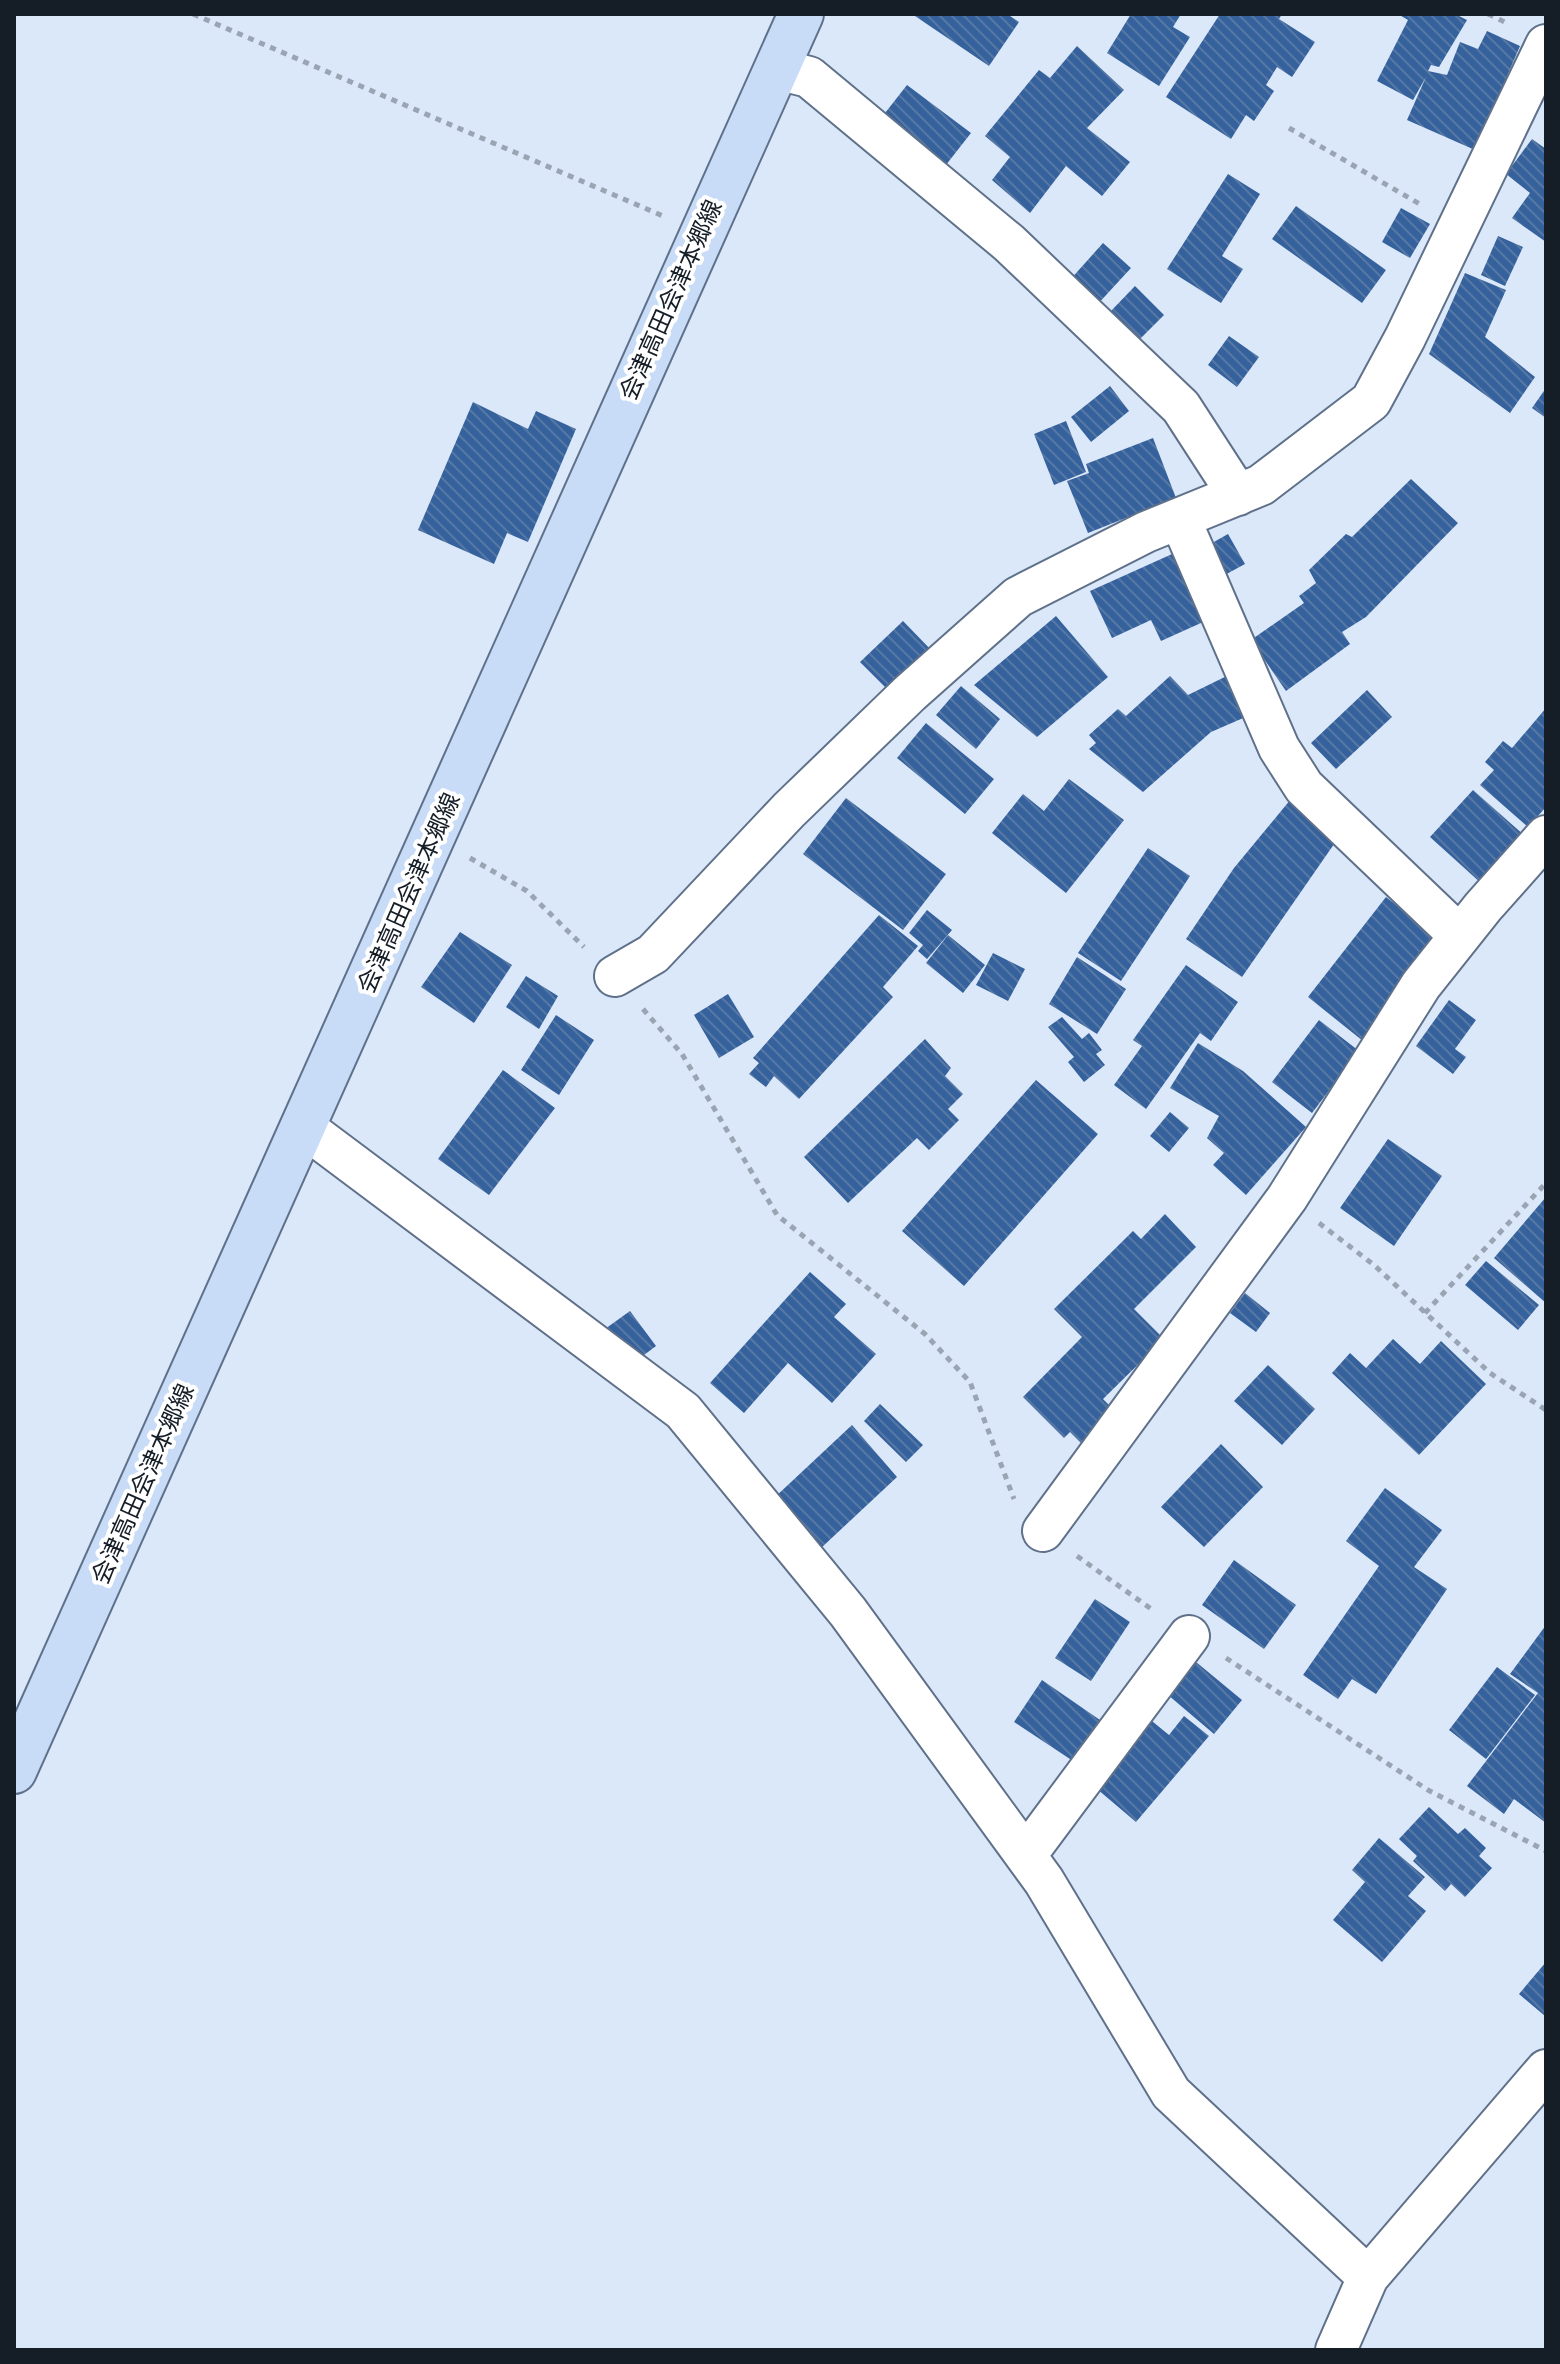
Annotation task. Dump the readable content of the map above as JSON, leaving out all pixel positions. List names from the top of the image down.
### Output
{
  "streets": {
    "main road": ["会津高田会津本郷線"]
  }
}
